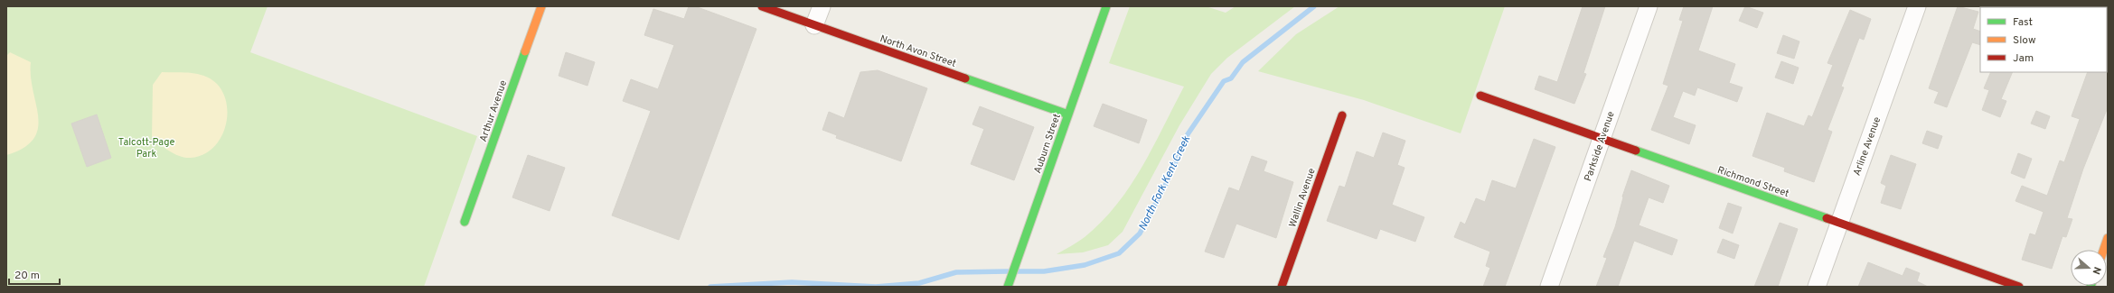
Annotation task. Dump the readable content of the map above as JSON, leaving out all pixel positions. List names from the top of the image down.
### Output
{
  "streets": {
    "street": [
      "North Avon Street",
      "Arthur Avenue",
      "Auburn Street",
      "Parkside Avenue",
      "Arline Avenue",
      "Richmond Street",
      "Wallin Avenue"
    ]
  },
  "crossings": [
    ["North Avon Street", "Auburn Street"],
    ["Parkside Avenue", "Richmond Street"],
    ["Arline Avenue", "Richmond Street"]
  ],
  "water": ["North Fork Kent Creek"],
  "parks": ["Talcott-Page Park"],
  "legend": ["Fast", "Slow", "Jam"],
  "scale_bar": "20 m",
  "north": "right"
}
